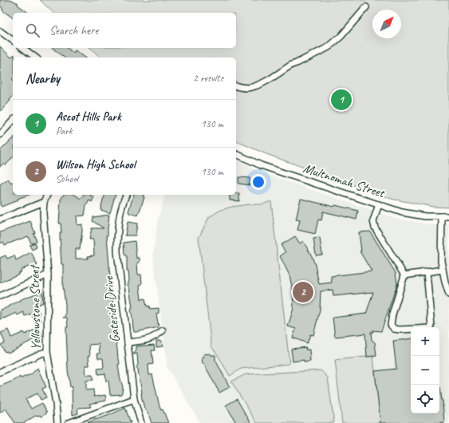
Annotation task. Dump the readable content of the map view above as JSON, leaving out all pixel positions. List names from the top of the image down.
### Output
{
  "streets": {
    "street": ["Multnomah Street", "Yellowstone Street", "Gateside Drive"]
  },
  "north": "top right",
  "page": {
    "search": "Search here",
    "heading": ["Nearby", "2 results"],
    "pins": ["1", "2"],
    "list": [
      {
        "mark": "1",
        "name": "Ascot Hills Park",
        "note": "Park",
        "value": "130 m"
      },
      {
        "mark": "2",
        "name": "Wilson High School",
        "note": "School",
        "value": "130 m"
      }
    ],
    "map_buttons": ["+", "−"]
  }
}
